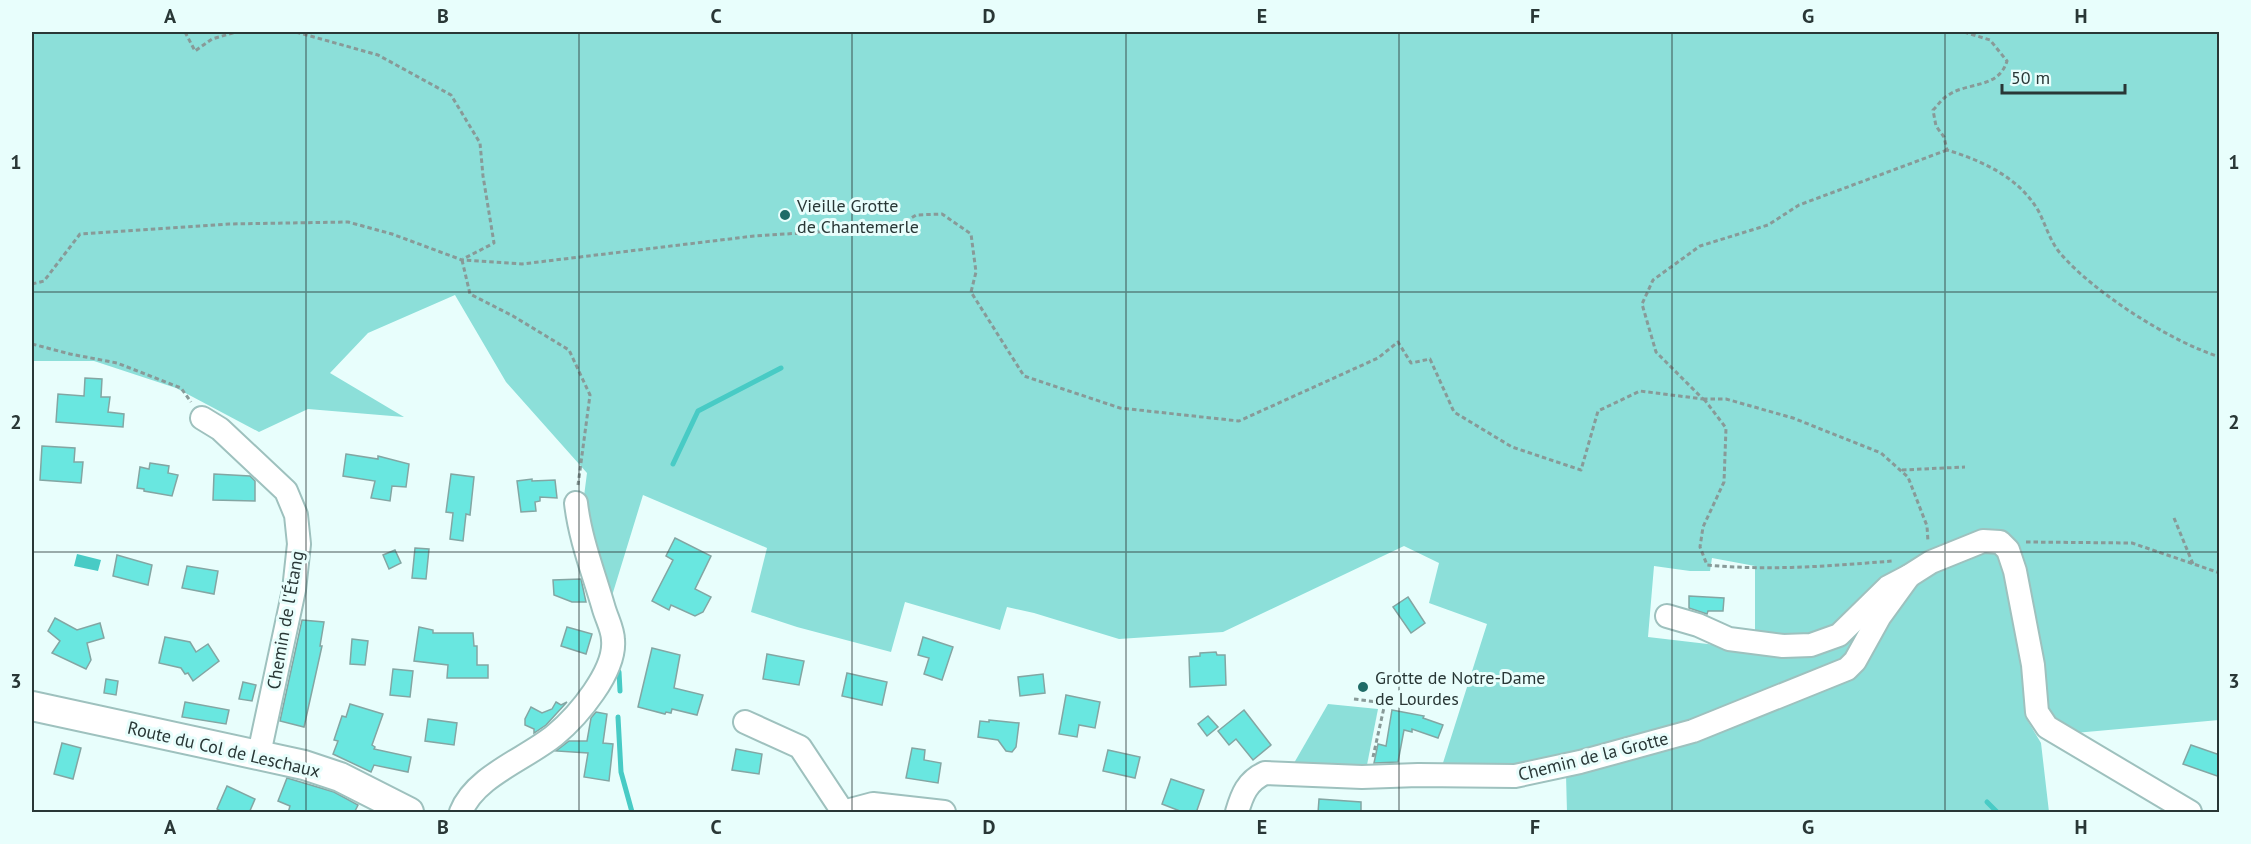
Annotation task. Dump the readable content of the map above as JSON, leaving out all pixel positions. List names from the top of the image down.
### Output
{
  "streets": {
    "main road": ["Route du Col de Leschaux"],
    "street": ["Chemin de l'Étang", "Chemin de la Grotte"]
  },
  "crossings": [
    ["Chemin de l'Étang", "Route du Col de Leschaux"]
  ],
  "places": ["Vieille Grotte de Chantemerle", "Grotte de Notre-Dame de Lourdes"],
  "scale_bar": "50 m",
  "grid": {
    "columns": [
      "A",
      "B",
      "C",
      "D",
      "E",
      "F",
      "G",
      "H"
    ],
    "rows": ["1", "2", "3"]
  }
}
